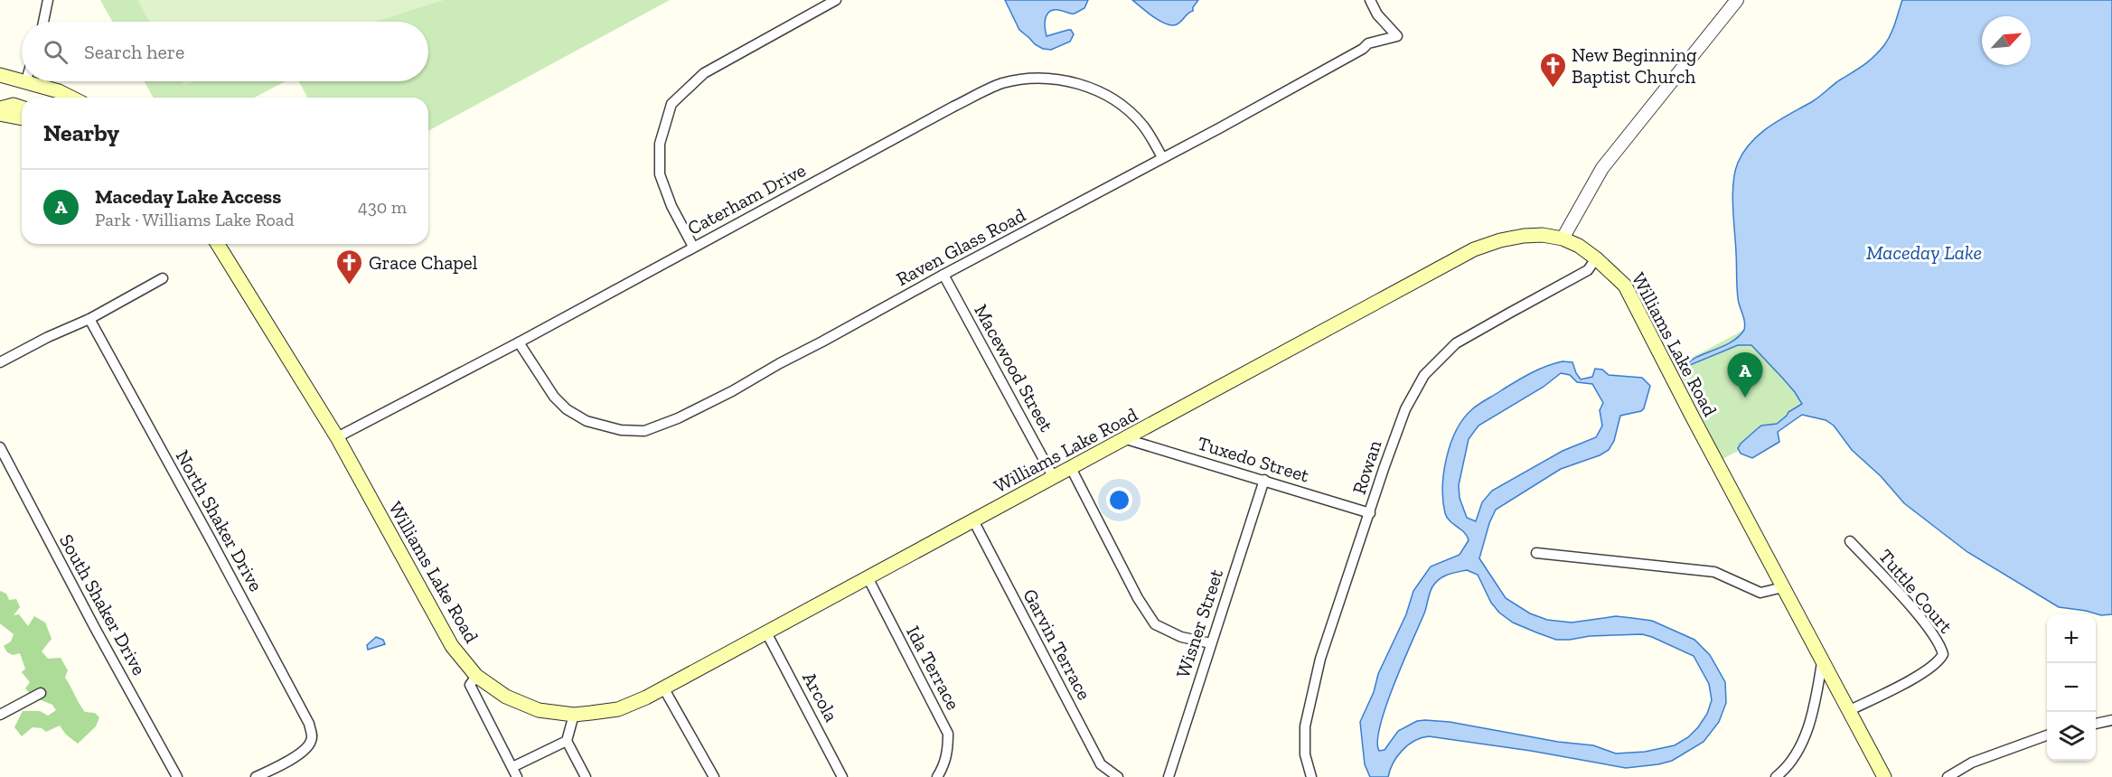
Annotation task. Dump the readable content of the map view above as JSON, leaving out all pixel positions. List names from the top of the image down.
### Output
{
  "streets": {
    "main road": ["Williams Lake Road"],
    "street": [
      "Caterham Drive",
      "Raven Glass Road",
      "Macewood Street",
      "Tuxedo Street",
      "Rowan",
      "North Shaker Drive",
      "Tuttle Court",
      "South Shaker Drive",
      "Wisner Street",
      "Garvin Terrace",
      "Ida Terrace",
      "Arcola"
    ]
  },
  "crossings": [
    ["Caterham Drive", "Raven Glass Road"],
    ["Caterham Drive", "Williams Lake Road"],
    ["Raven Glass Road", "Macewood Street"],
    ["Williams Lake Road", "Macewood Street"],
    ["Williams Lake Road", "Tuxedo Street"],
    ["Williams Lake Road", "Rowan"],
    ["Williams Lake Road", "Tuttle Court"],
    ["Williams Lake Road", "Garvin Terrace"],
    ["Williams Lake Road", "Ida Terrace"],
    ["Williams Lake Road", "Arcola"],
    ["Tuxedo Street", "Rowan"],
    ["Tuxedo Street", "Wisner Street"]
  ],
  "water": ["Maceday Lake"],
  "places": {
    "church": ["New Beginning Baptist Church", "Grace Chapel"]
  },
  "north": "top right",
  "page": {
    "search": "Search here",
    "heading": "Nearby",
    "list": [
      {
        "mark": "A",
        "name": "Maceday Lake Access",
        "note": "Park · Williams Lake Road",
        "value": "430 m"
      }
    ],
    "pins": "A",
    "map_buttons": ["+", "−"]
  }
}
